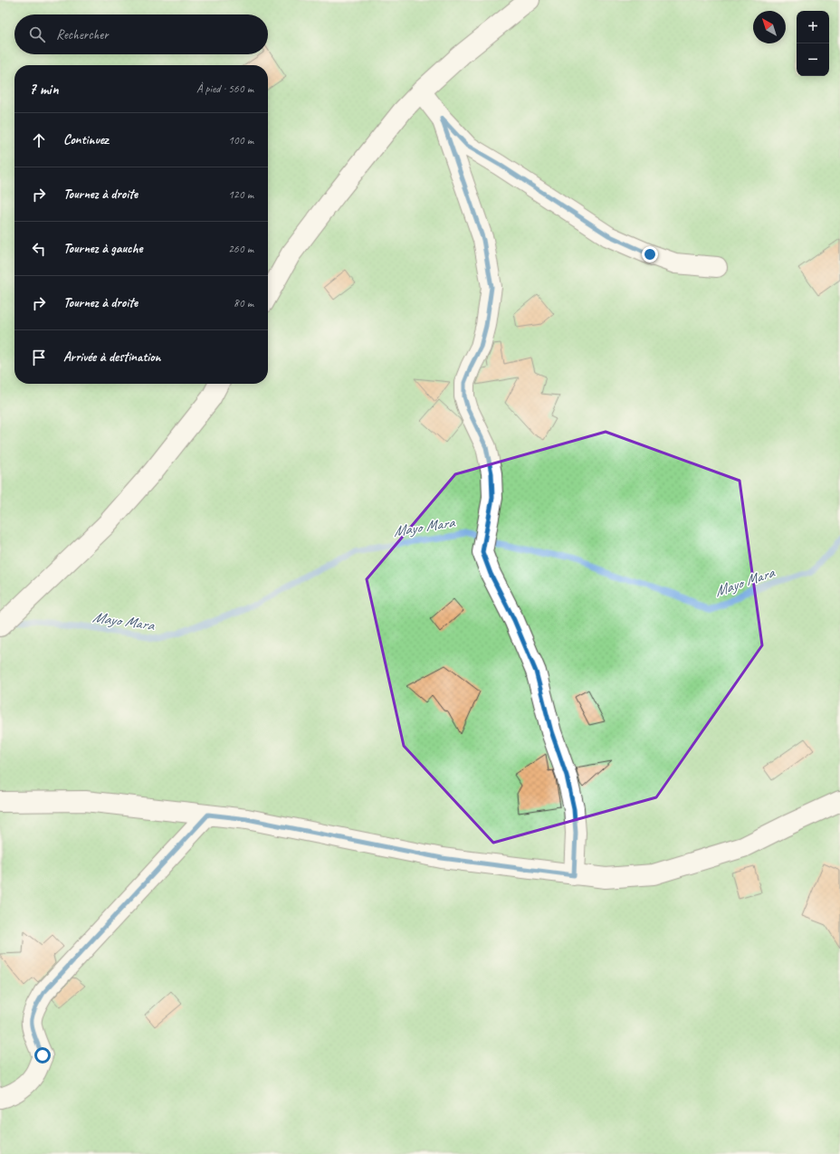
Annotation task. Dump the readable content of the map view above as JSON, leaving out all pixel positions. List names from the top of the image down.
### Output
{
  "water": ["Mayo Mara"],
  "north": "top left",
  "page": {
    "map_buttons": ["+", "−"],
    "search": "Rechercher",
    "heading": ["7 min", "À pied · 560 m"],
    "list": [
      ["Continuez", "100 m"],
      ["Tournez à droite", "120 m"],
      ["Tournez à gauche", "260 m"],
      ["Tournez à droite", "80 m"],
      "Arrivée à destination"
    ]
  }
}
